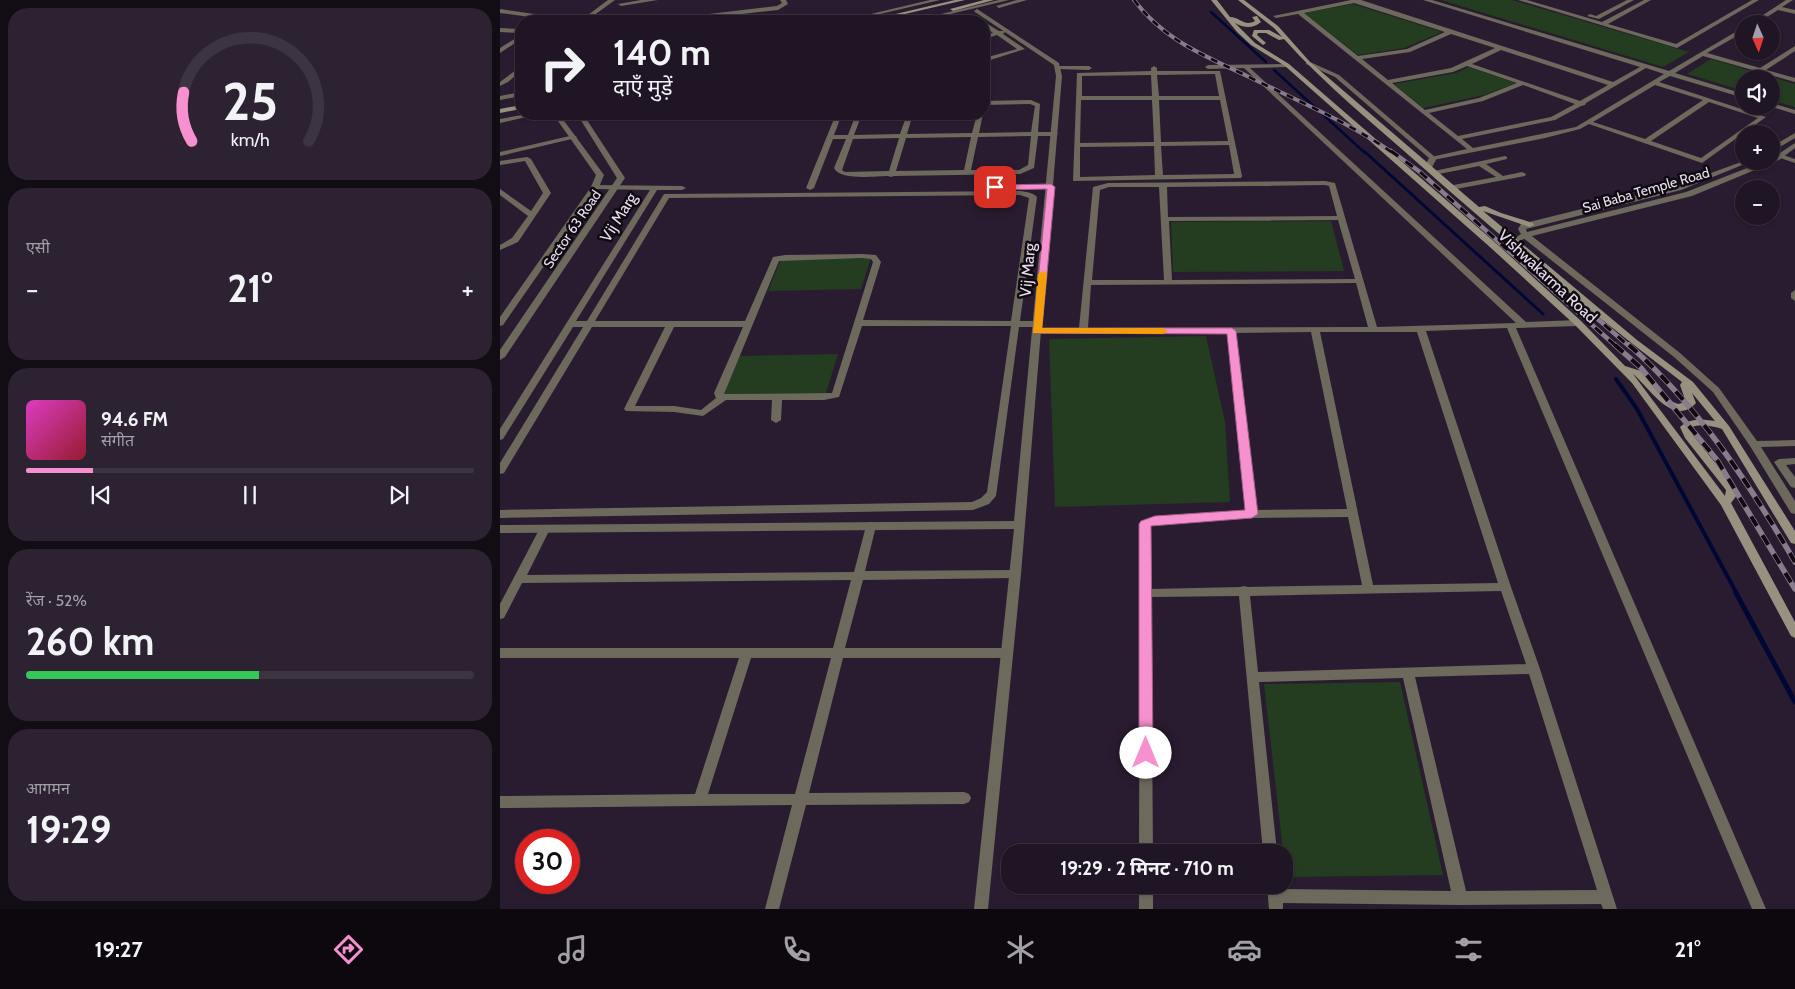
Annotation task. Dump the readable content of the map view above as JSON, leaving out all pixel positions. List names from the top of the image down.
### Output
{
  "streets": {
    "main road": ["Vishwakarma Road"],
    "street": ["Sai Baba Temple Road", "Vij Marg", "Sector 63 Road"]
  },
  "crossings": [
    ["Sai Baba Temple Road", "Vishwakarma Road"]
  ],
  "north": "bottom",
  "page": {
    "map_buttons": ["+", "−"],
    "turn": ["140 m", "दाएँ मुड़ें"],
    "tile": [
      "एसी",
      ["रेंज · 52%", "260 km"],
      ["आगमन", "19:29"]
    ],
    "heat": ["−", "21°", "+"],
    "song": ["94.6 FM", "संगीत"],
    "limit": "30",
    "trip": "19:29 · 2 मिनट · 710 m",
    "tabs": ["19:27", "21°"],
    "gauge": ["25", "km/h"]
  }
}
